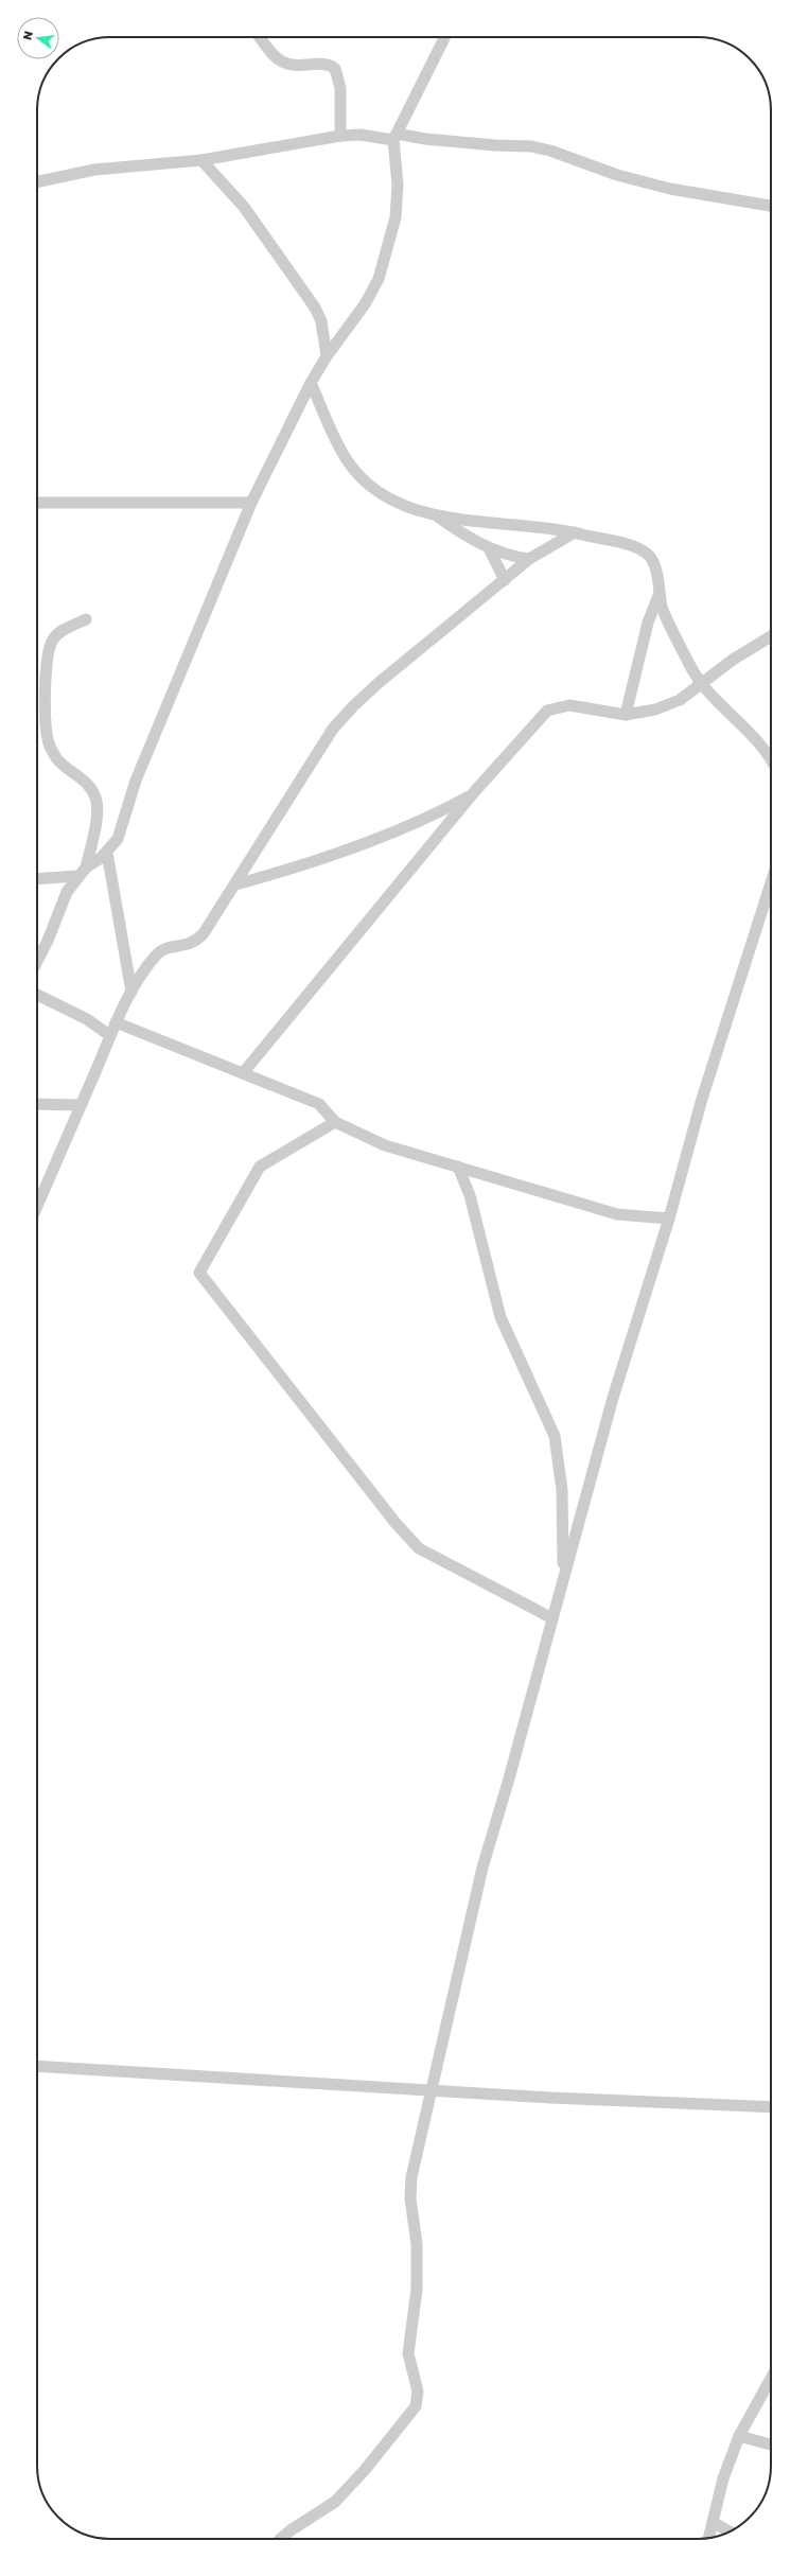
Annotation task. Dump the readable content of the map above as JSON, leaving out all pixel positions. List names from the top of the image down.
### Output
{
  "north": "left"
}
